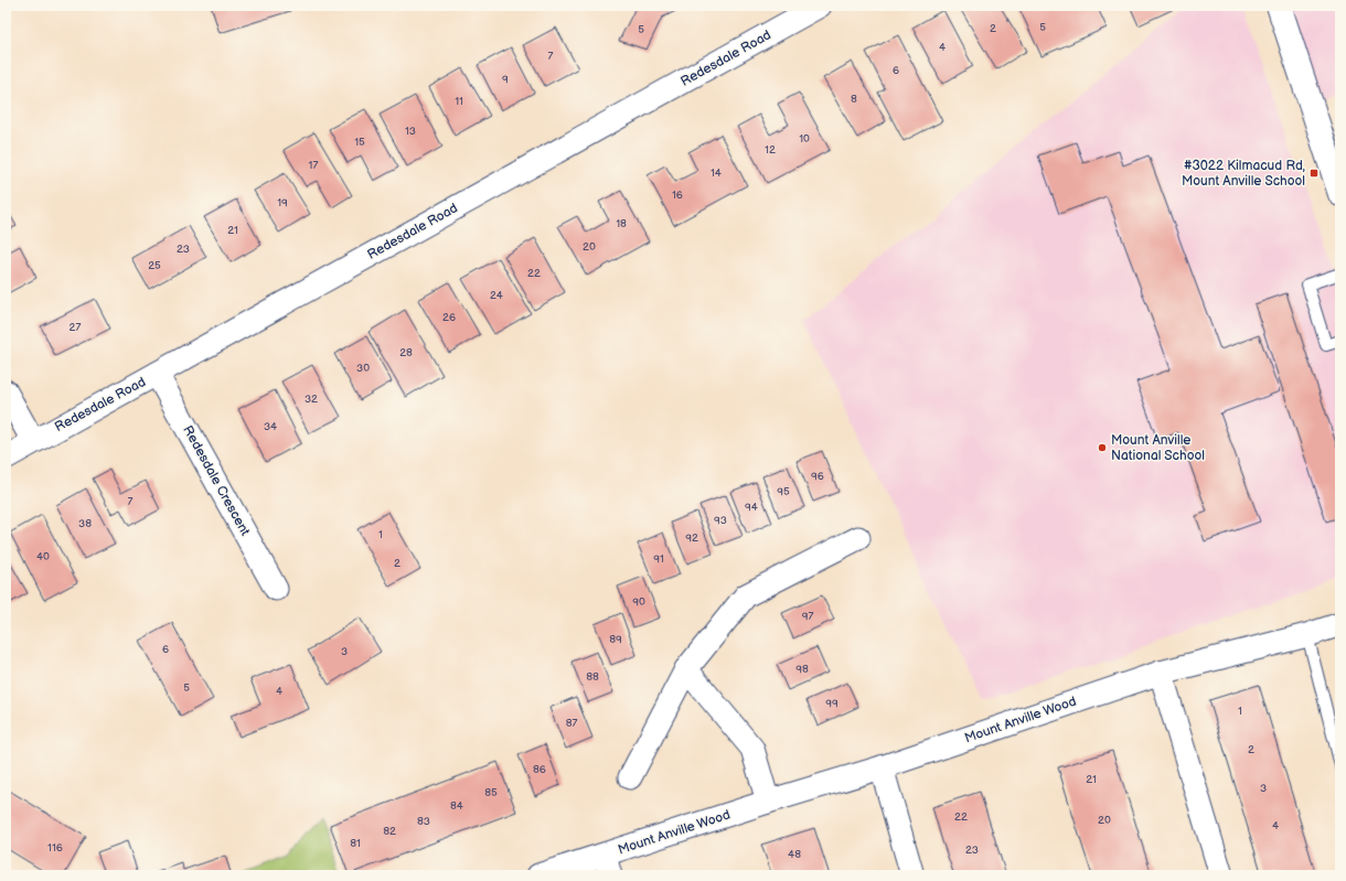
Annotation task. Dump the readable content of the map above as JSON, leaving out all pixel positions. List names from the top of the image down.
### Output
{
  "streets": {
    "street": ["Redesdale Road", "Redesdale Crescent", "Mount Anville Wood"]
  },
  "crossings": [
    ["Redesdale Road", "Redesdale Crescent"]
  ],
  "places": {
    "transit": ["#3022 Kilmacud Rd, Mount Anville School"],
    "other": ["Mount Anville National School"]
  },
  "house_numbers": [
    "5",
    "2",
    "5",
    "4",
    "7",
    "6",
    "9",
    "8",
    "11",
    "13",
    "10",
    "15",
    "12",
    "17",
    "14",
    "16",
    "19",
    "18",
    "21",
    "20",
    "23",
    "25",
    "22",
    "24",
    "26",
    "27",
    "28",
    "30",
    "32",
    "34",
    "96",
    "95",
    "7",
    "94",
    "93",
    "38",
    "1",
    "92",
    "40",
    "91",
    "2",
    "90",
    "97",
    "89",
    "6",
    "3",
    "98",
    "88",
    "5",
    "4",
    "99",
    "1",
    "87",
    "2",
    "86",
    "21",
    "3",
    "85",
    "84",
    "22",
    "20",
    "83",
    "4",
    "82",
    "81",
    "116",
    "23",
    "48"
  ]
}
